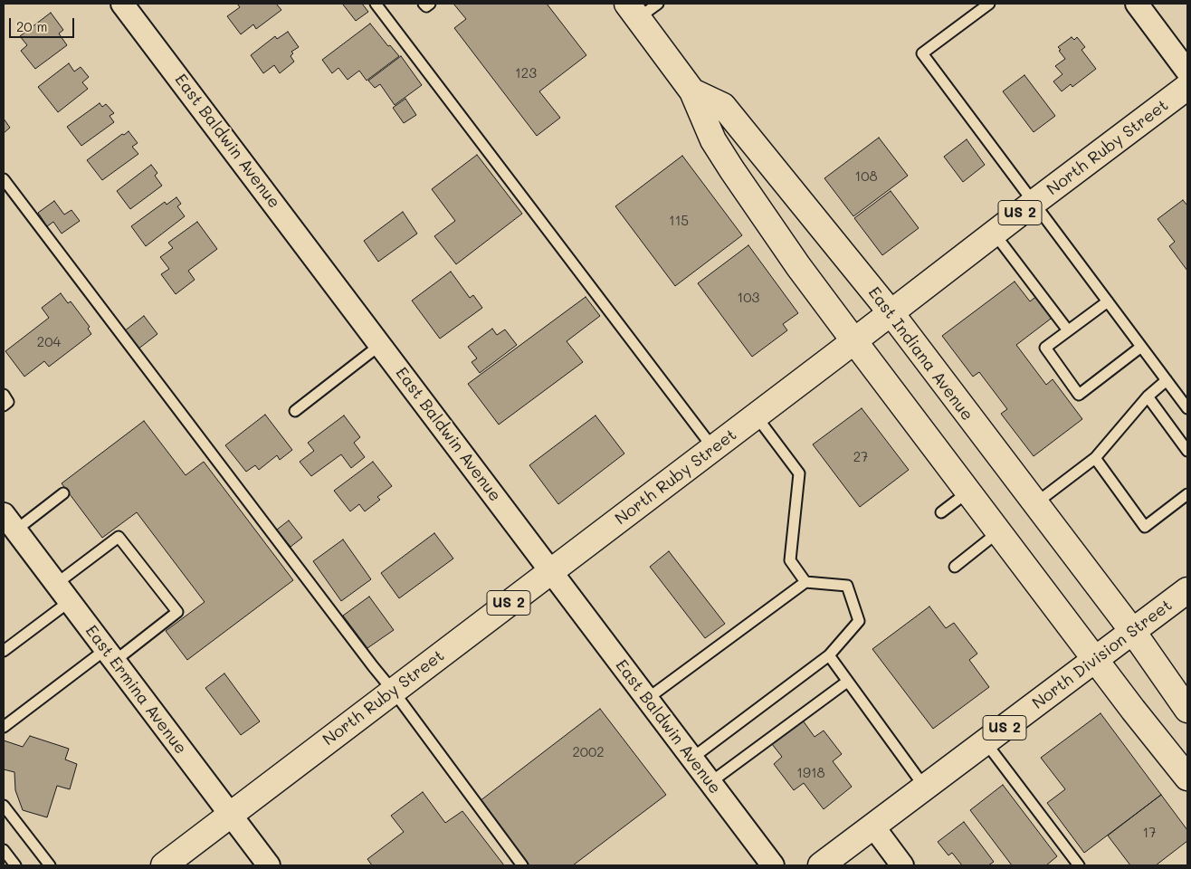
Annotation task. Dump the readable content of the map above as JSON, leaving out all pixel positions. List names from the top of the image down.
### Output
{
  "streets": {
    "main road": [
      "North Ruby Street",
      "US 2",
      "East Indiana Avenue",
      "North Division Street"
    ],
    "street": ["East Baldwin Avenue", "East Ermina Avenue"]
  },
  "crossings": [
    ["East Baldwin Avenue", "North Ruby Street"],
    ["North Ruby Street", "East Indiana Avenue"],
    ["North Ruby Street", "East Ermina Avenue"],
    ["East Indiana Avenue", "North Division Street"]
  ],
  "house_numbers": [
    "123",
    "108",
    "115",
    "103",
    "204",
    "27",
    "2002",
    "1918",
    "17"
  ],
  "scale_bar": "20 m"
}
